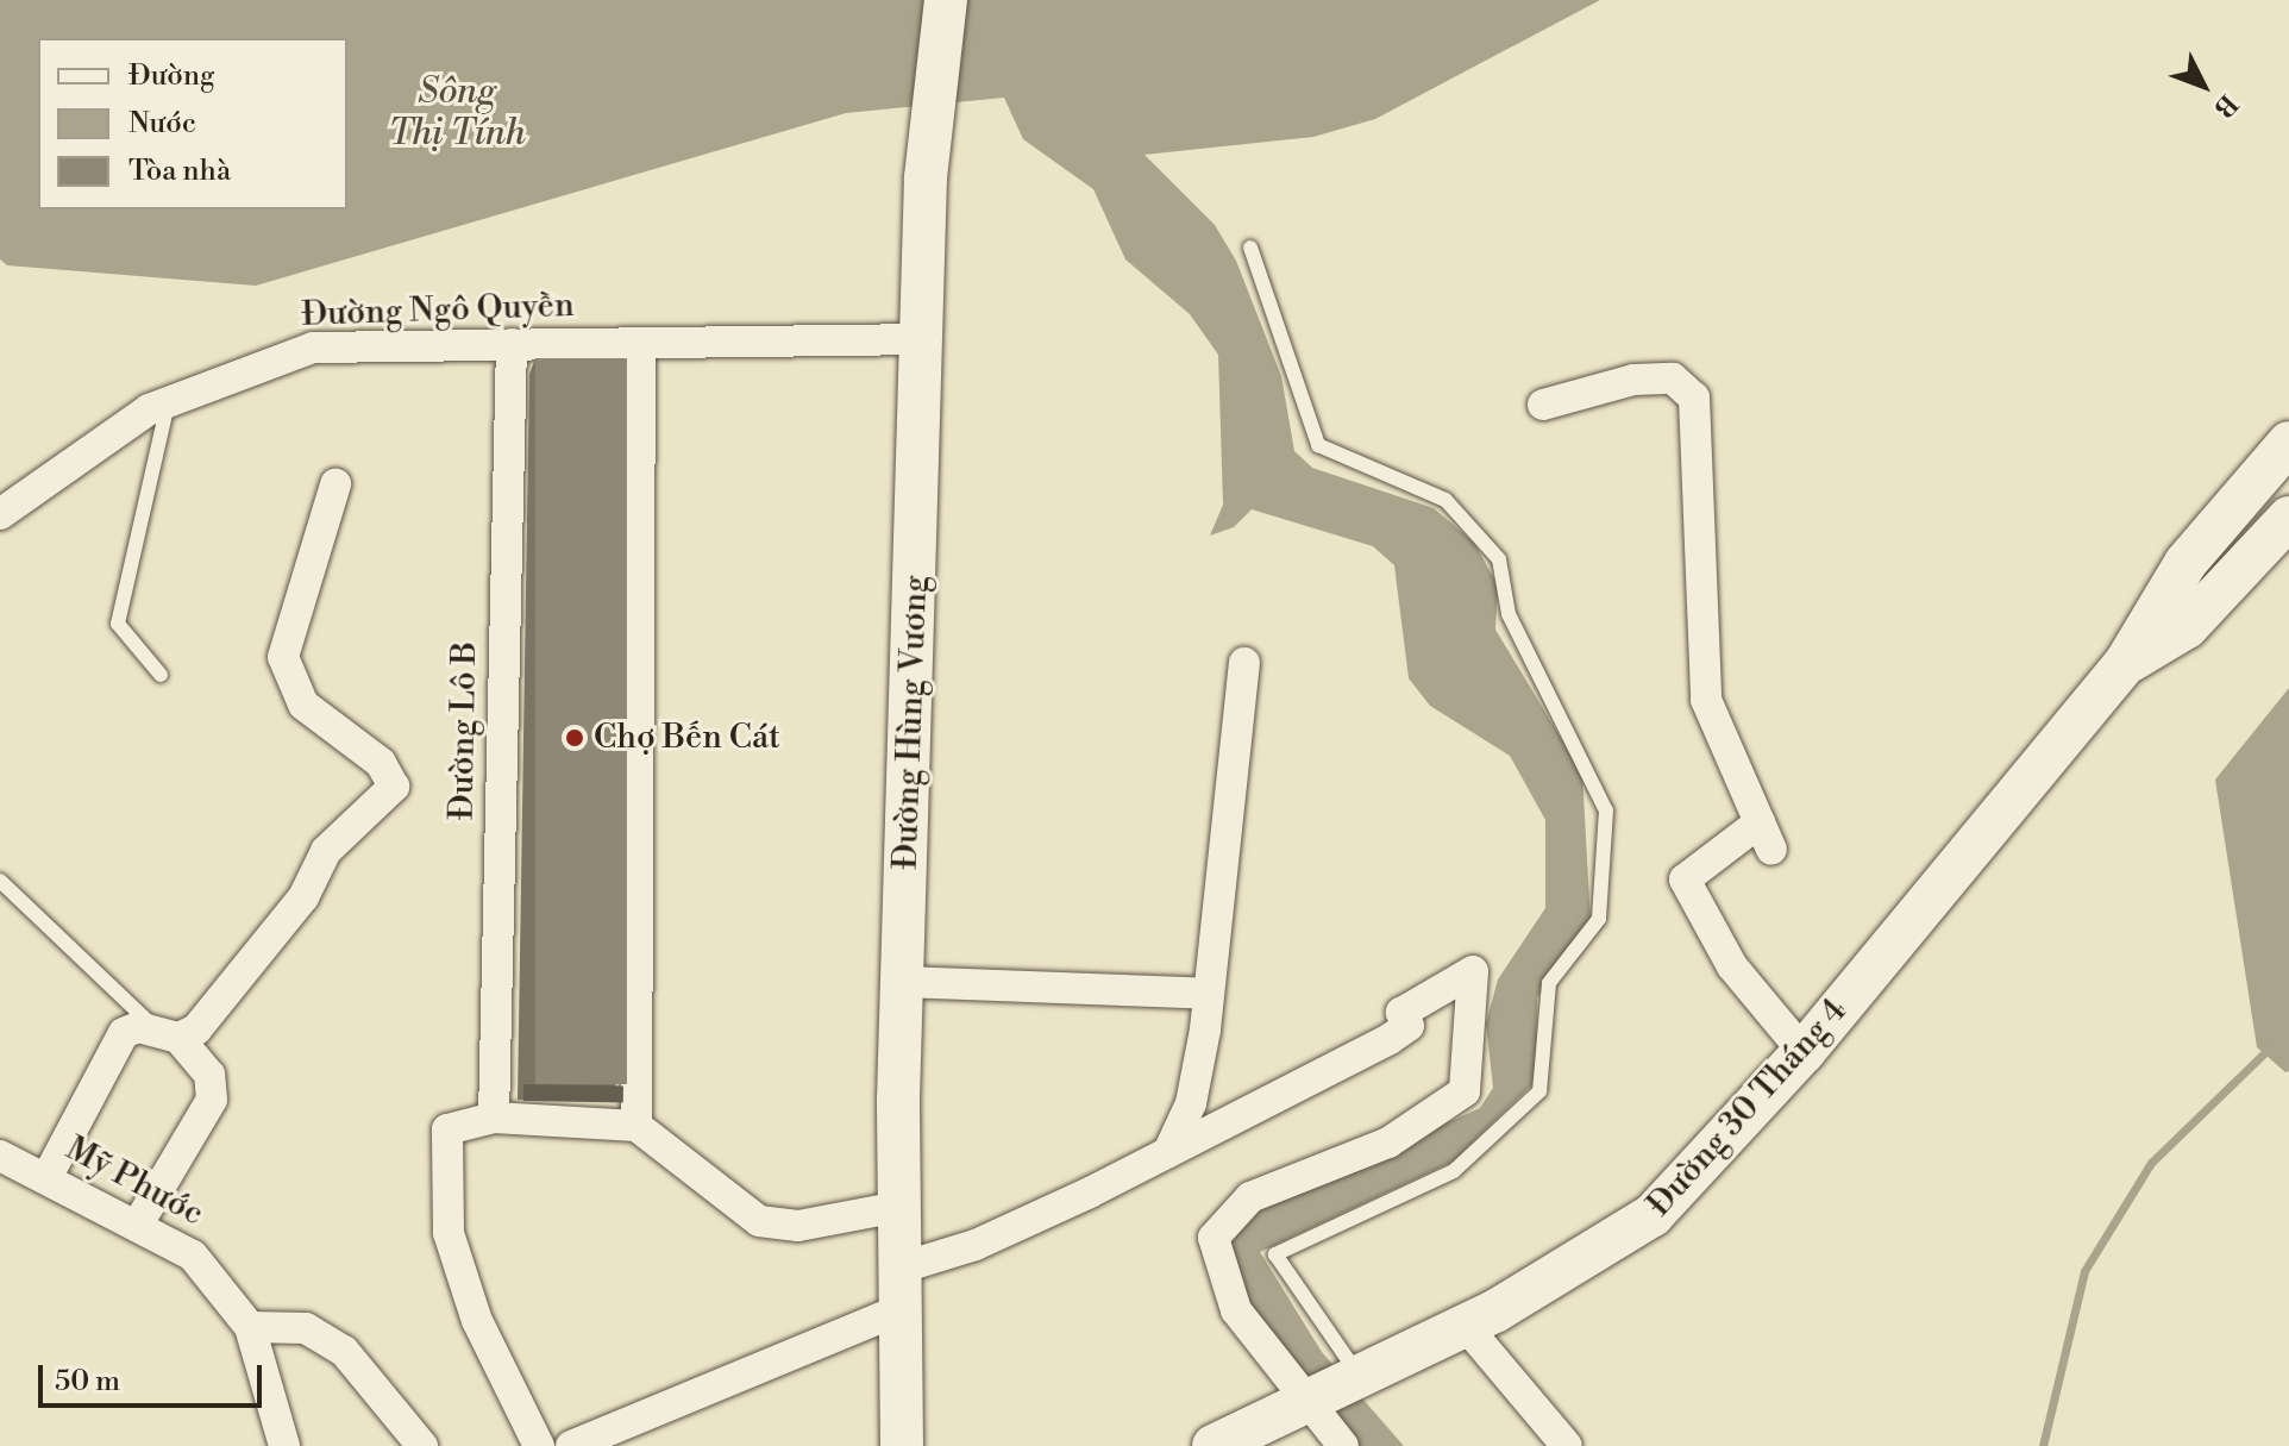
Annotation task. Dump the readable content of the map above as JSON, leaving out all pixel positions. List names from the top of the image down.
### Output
{
  "streets": {
    "main road": ["Đường Hùng Vương", "Đường 30 Tháng 4"],
    "street": ["Đường Ngô Quyền", "Đường Lô B", "Mỹ Phước"]
  },
  "crossings": [
    ["Đường Ngô Quyền", "Đường Hùng Vương"],
    ["Đường Ngô Quyền", "Đường Lô B"]
  ],
  "water": ["Sông Thị Tính"],
  "places": ["Chợ Bến Cát"],
  "legend": ["Đường", "Nước", "Tòa nhà"],
  "scale_bar": "50 m",
  "north": "bottom right"
}
